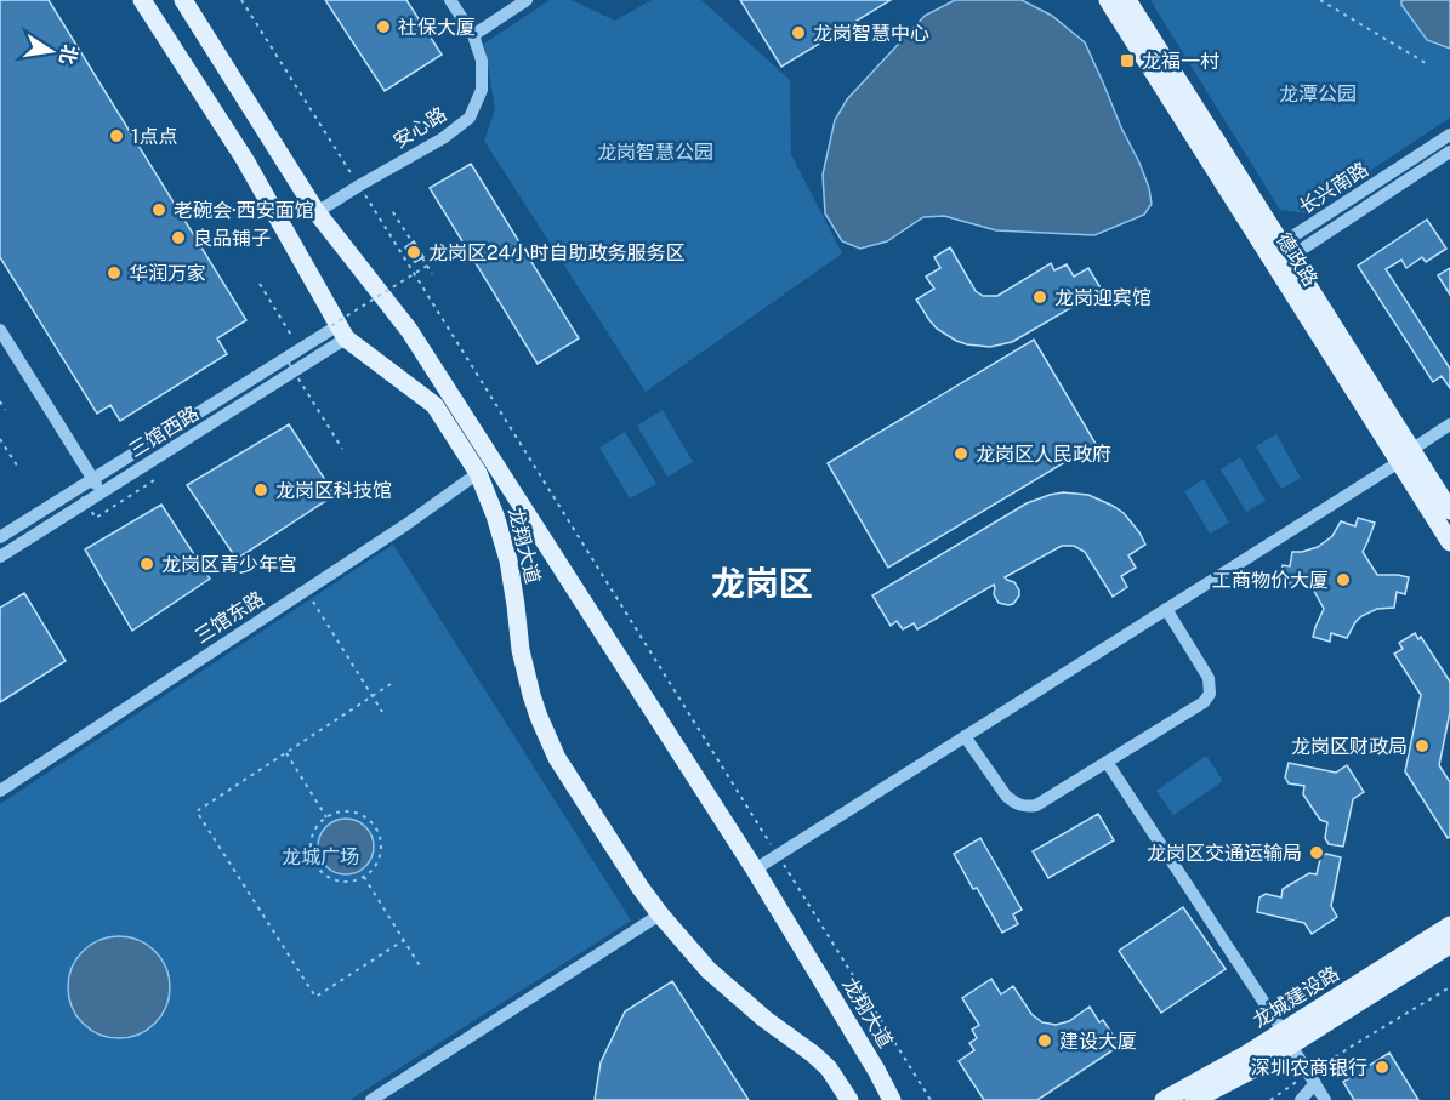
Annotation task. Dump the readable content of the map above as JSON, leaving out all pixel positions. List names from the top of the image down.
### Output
{
  "streets": {
    "main road": ["德政路", "龙翔大道", "龙城建设路"],
    "street": [
      "安心路",
      "长兴南路",
      "三馆西路",
      "三馆东路"
    ]
  },
  "crossings": [
    ["安心路", "龙翔大道"],
    ["长兴南路", "德政路"],
    ["三馆西路", "龙翔大道"],
    ["龙翔大道", "三馆东路"]
  ],
  "districts": ["龙岗区"],
  "parks": ["龙潭公园", "龙岗智慧公园", "龙城广场"],
  "places": {
    "other": [
      "社保大厦",
      "龙岗智慧中心",
      "1点点",
      "老碗会·西安面馆",
      "良品铺子",
      "龙岗区24小时自助政务服务区",
      "华润万家",
      "龙岗迎宾馆",
      "龙岗区人民政府",
      "龙岗区科技馆",
      "龙岗区青少年宫",
      "工商物价大厦",
      "龙岗区财政局",
      "龙岗区交通运输局",
      "建设大厦",
      "深圳农商银行"
    ],
    "transit": ["龙福一村"]
  },
  "north": "right"
}
